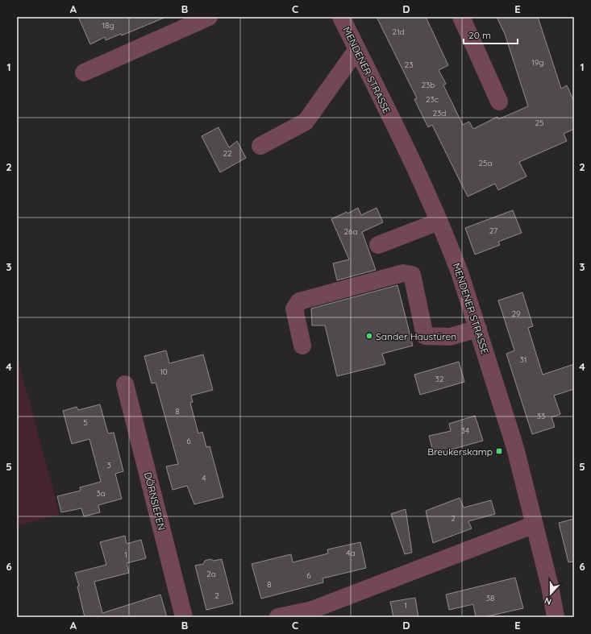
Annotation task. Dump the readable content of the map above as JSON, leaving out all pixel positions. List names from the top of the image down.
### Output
{
  "streets": {
    "street": ["MENDENER STRASSE", "DÖRNSIEPEN"]
  },
  "places": {
    "other": ["Sander Haustüren"],
    "transit": ["Breukerskamp"]
  },
  "house_numbers": [
    "18g",
    "21d",
    "19g",
    "23",
    "23b",
    "23c",
    "23d",
    "25",
    "22",
    "25a",
    "27",
    "26a",
    "29",
    "31",
    "10",
    "32",
    "8",
    "33",
    "5",
    "34",
    "6",
    "3",
    "4",
    "3a",
    "2",
    "4a",
    "1",
    "2a",
    "6",
    "8",
    "2",
    "38",
    "1"
  ],
  "scale_bar": "20 m",
  "north": "bottom",
  "grid": {
    "columns": [
      "A",
      "B",
      "C",
      "D",
      "E"
    ],
    "rows": [
      "1",
      "2",
      "3",
      "4",
      "5",
      "6"
    ]
  }
}
